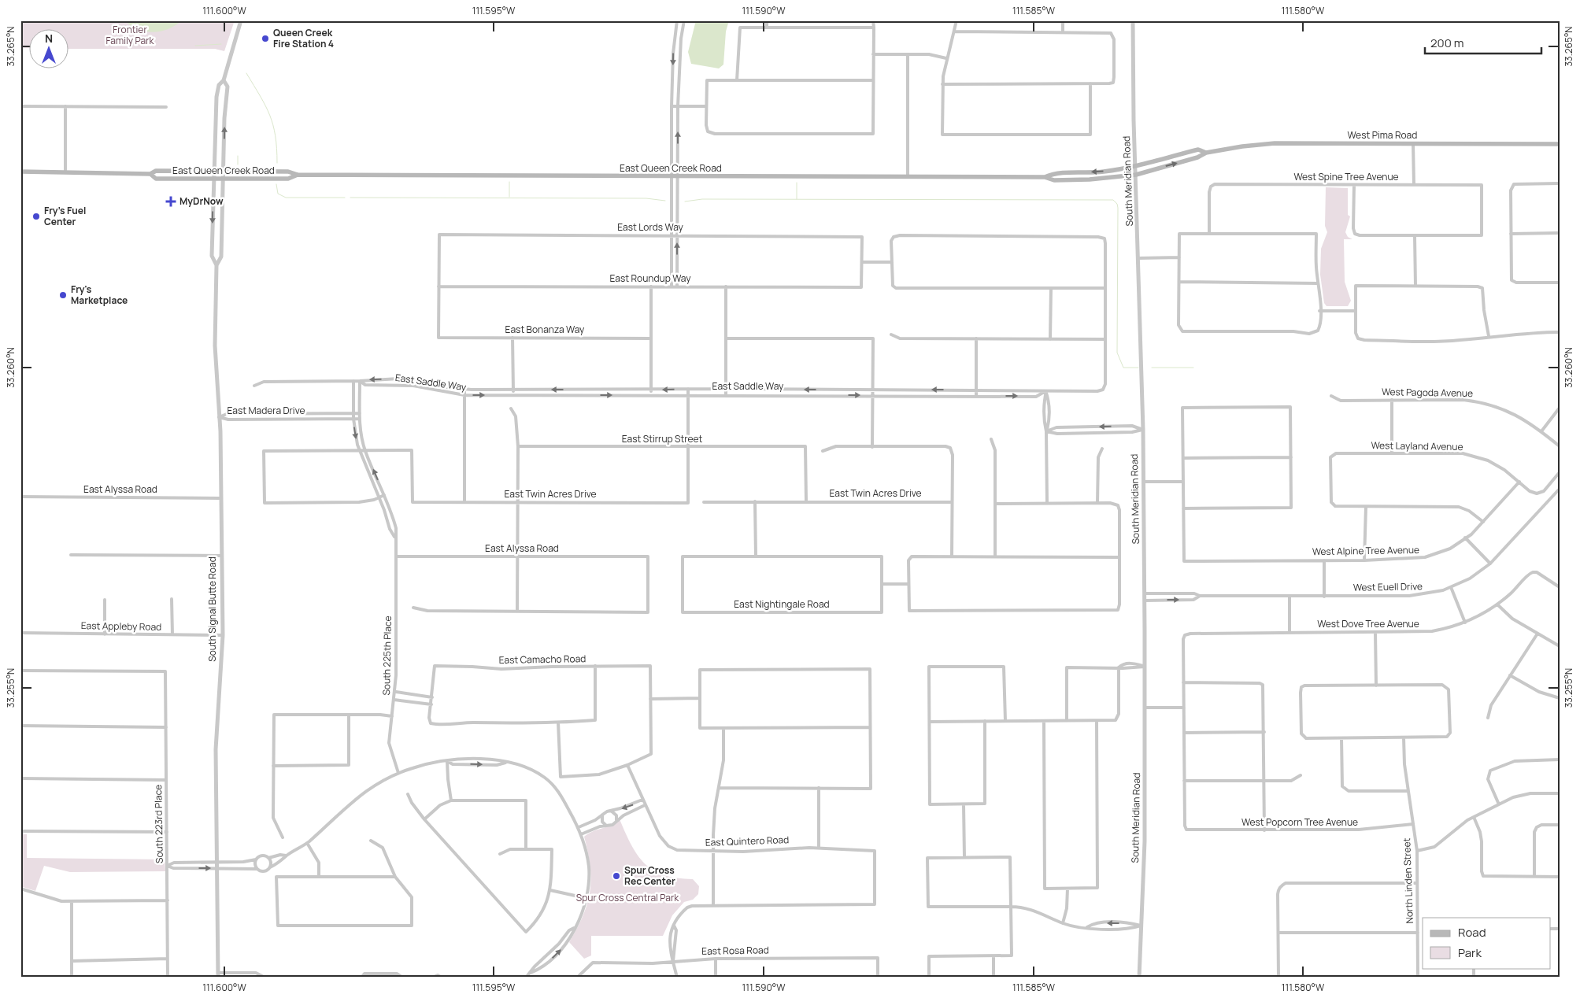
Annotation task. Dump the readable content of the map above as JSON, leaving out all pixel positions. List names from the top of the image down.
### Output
{
  "streets": {
    "main road": ["West Pima Road", "East Queen Creek Road"],
    "street": [
      "West Spine Tree Avenue",
      "South Meridian Road",
      "East Lords Way",
      "East Roundup Way",
      "East Bonanza Way",
      "East Saddle Way",
      "West Pagoda Avenue",
      "East Madera Drive",
      "East Stirrup Street",
      "West Layland Avenue",
      "East Alyssa Road",
      "East Twin Acres Drive",
      "West Alpine Tree Avenue",
      "West Euell Drive",
      "East Nightingale Road",
      "South Signal Butte Road",
      "West Dove Tree Avenue",
      "East Appleby Road",
      "South 225th Place",
      "East Camacho Road",
      "West Popcorn Tree Avenue",
      "South 223rd Place",
      "East Quintero Road",
      "North Linden Street",
      "East Rosa Road"
    ]
  },
  "crossings": [
    ["West Pima Road", "East Queen Creek Road"],
    ["West Pima Road", "South Meridian Road"],
    ["East Queen Creek Road", "South Meridian Road"],
    ["East Queen Creek Road", "South Signal Butte Road"],
    ["South Meridian Road", "West Euell Drive"],
    ["East Lords Way", "East Roundup Way"],
    ["East Lords Way", "East Bonanza Way"],
    ["East Roundup Way", "East Bonanza Way"],
    ["East Saddle Way", "South 225th Place"],
    ["East Madera Drive", "South Signal Butte Road"],
    ["East Madera Drive", "South 225th Place"],
    ["East Stirrup Street", "East Twin Acres Drive"],
    ["West Layland Avenue", "West Alpine Tree Avenue"],
    ["East Alyssa Road", "South Signal Butte Road"],
    ["East Alyssa Road", "South 225th Place"],
    ["East Twin Acres Drive", "South 225th Place"],
    ["South Signal Butte Road", "East Appleby Road"],
    ["West Popcorn Tree Avenue", "North Linden Street"]
  ],
  "parks": ["Frontier Family Park", "Spur Cross Central Park"],
  "places": {
    "other": [
      "Queen Creek Fire Station 4",
      "Fry's Fuel Center",
      "Fry's Marketplace",
      "Spur Cross Rec Center"
    ],
    "health": ["MyDrNow"]
  },
  "legend": ["Road", "Park"],
  "scale_bar": "200 m",
  "north": "top",
  "coordinates": [
    "111.600°W",
    "111.595°W",
    "111.590°W",
    "111.585°W",
    "111.580°W",
    "33.265°N",
    "33.260°N",
    "33.255°N"
  ]
}
